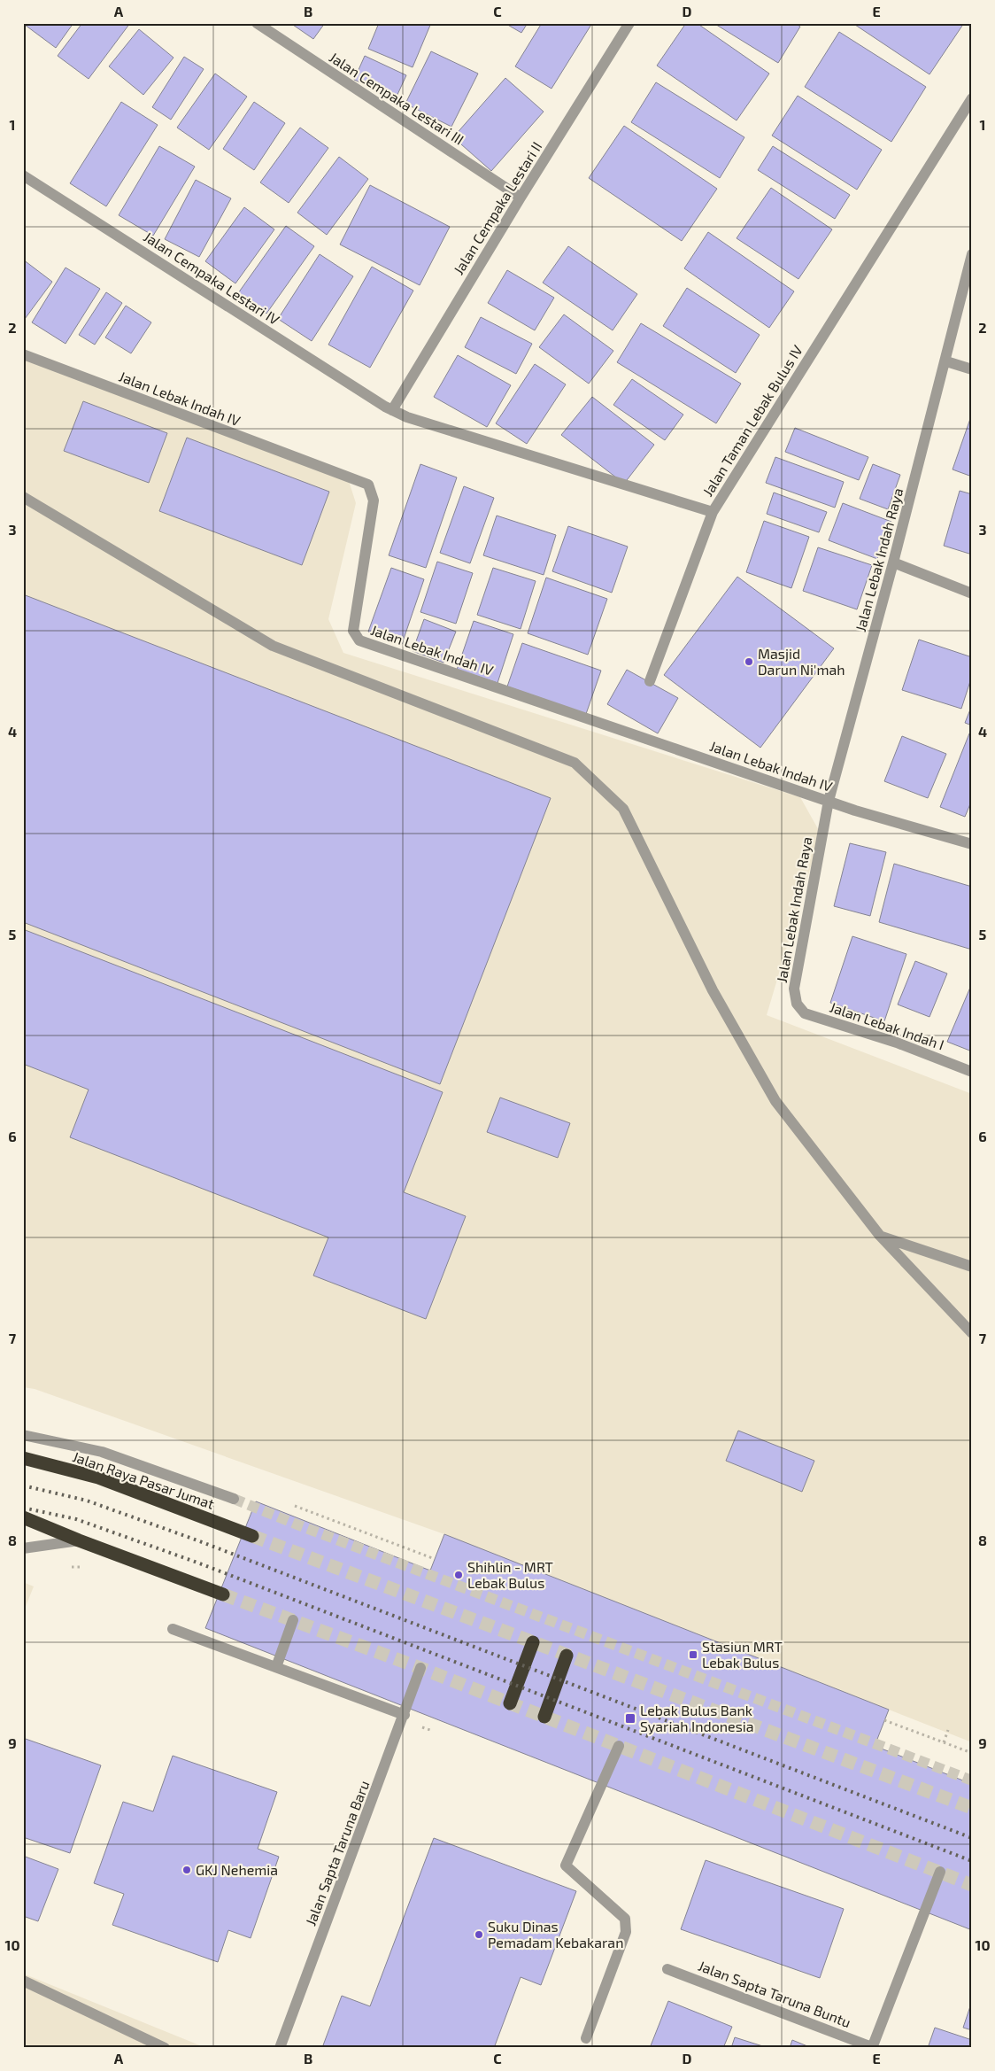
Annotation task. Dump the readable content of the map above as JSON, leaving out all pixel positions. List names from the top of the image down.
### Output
{
  "streets": {
    "highway": ["Jalan Raya Pasar Jumat"],
    "street": [
      "Jalan Cempaka Lestari III",
      "Jalan Cempaka Lestari II",
      "Jalan Cempaka Lestari IV",
      "Jalan Lebak Indah IV",
      "Jalan Taman Lebak Bulus IV",
      "Jalan Lebak Indah Raya",
      "Jalan Lebak Indah I",
      "Jalan Sapta Taruna Baru",
      "Jalan Sapta Taruna Buntu"
    ]
  },
  "crossings": [
    ["Jalan Cempaka Lestari III", "Jalan Cempaka Lestari II"],
    ["Jalan Cempaka Lestari II", "Jalan Cempaka Lestari IV"],
    ["Jalan Cempaka Lestari II", "Jalan Taman Lebak Bulus IV"],
    ["Jalan Cempaka Lestari IV", "Jalan Taman Lebak Bulus IV"],
    ["Jalan Lebak Indah IV", "Jalan Lebak Indah Raya"],
    ["Jalan Lebak Indah Raya", "Jalan Lebak Indah I"]
  ],
  "places": {
    "other": [
      "Masjid Darun Ni'mah",
      "Shihlin - MRT Lebak Bulus",
      "GKJ Nehemia",
      "Suku Dinas Pemadam Kebakaran"
    ],
    "transit": ["Stasiun MRT Lebak Bulus", "Lebak Bulus Bank Syariah Indonesia"]
  },
  "grid": {
    "columns": [
      "A",
      "B",
      "C",
      "D",
      "E"
    ],
    "rows": [
      "1",
      "2",
      "3",
      "4",
      "5",
      "6",
      "7",
      "8",
      "9",
      "10"
    ]
  }
}
